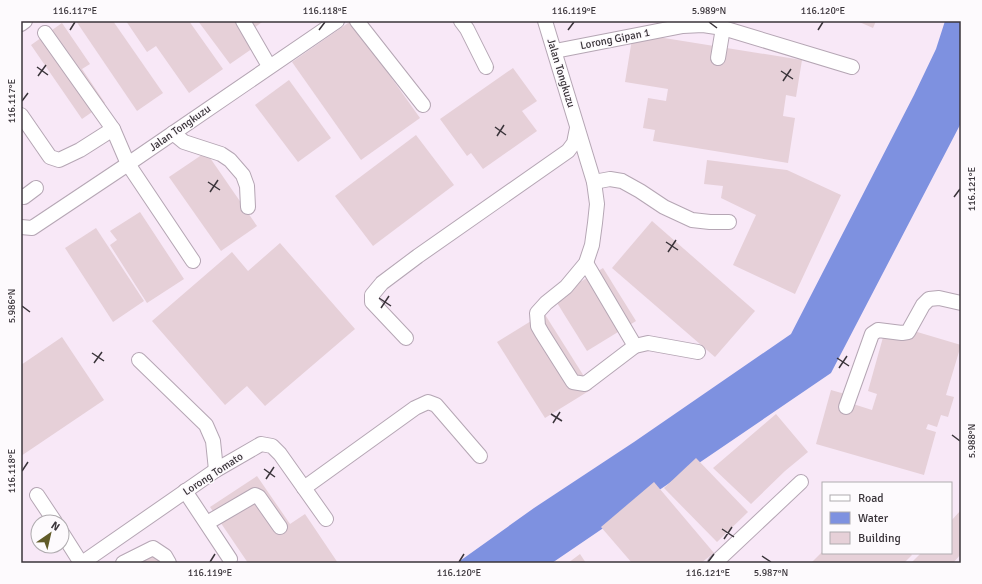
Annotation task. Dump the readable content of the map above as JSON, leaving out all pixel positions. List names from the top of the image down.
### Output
{
  "streets": {
    "street": ["Lorong Gipan 1", "Jalan Tongkuzu", "Lorong Tomato"]
  },
  "crossings": [
    ["Lorong Gipan 1", "Jalan Tongkuzu"]
  ],
  "legend": ["Road", "Water", "Building"],
  "north": "top right",
  "coordinates": [
    "116.117°E",
    "116.118°E",
    "116.119°E",
    "5.989°N",
    "116.120°E",
    "116.121°E",
    "5.986°N",
    "5.988°N",
    "5.987°N"
  ]
}
